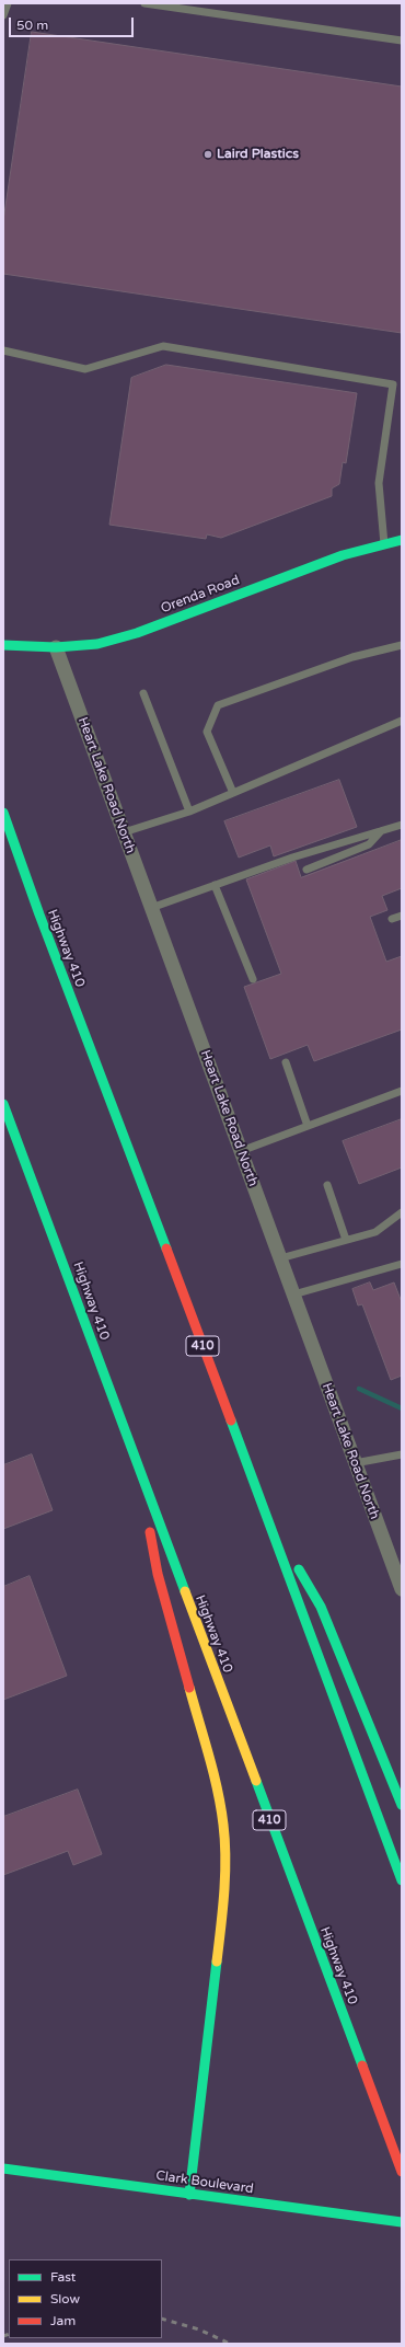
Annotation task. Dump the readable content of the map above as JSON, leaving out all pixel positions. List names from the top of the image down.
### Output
{
  "streets": {
    "main road": [
      "Orenda Road",
      "Highway 410",
      "410",
      "Clark Boulevard"
    ],
    "street": ["Heart Lake Road North"]
  },
  "crossings": [
    ["Orenda Road", "Heart Lake Road North"]
  ],
  "places": ["Laird Plastics"],
  "legend": ["Fast", "Slow", "Jam"],
  "scale_bar": "50 m"
}
